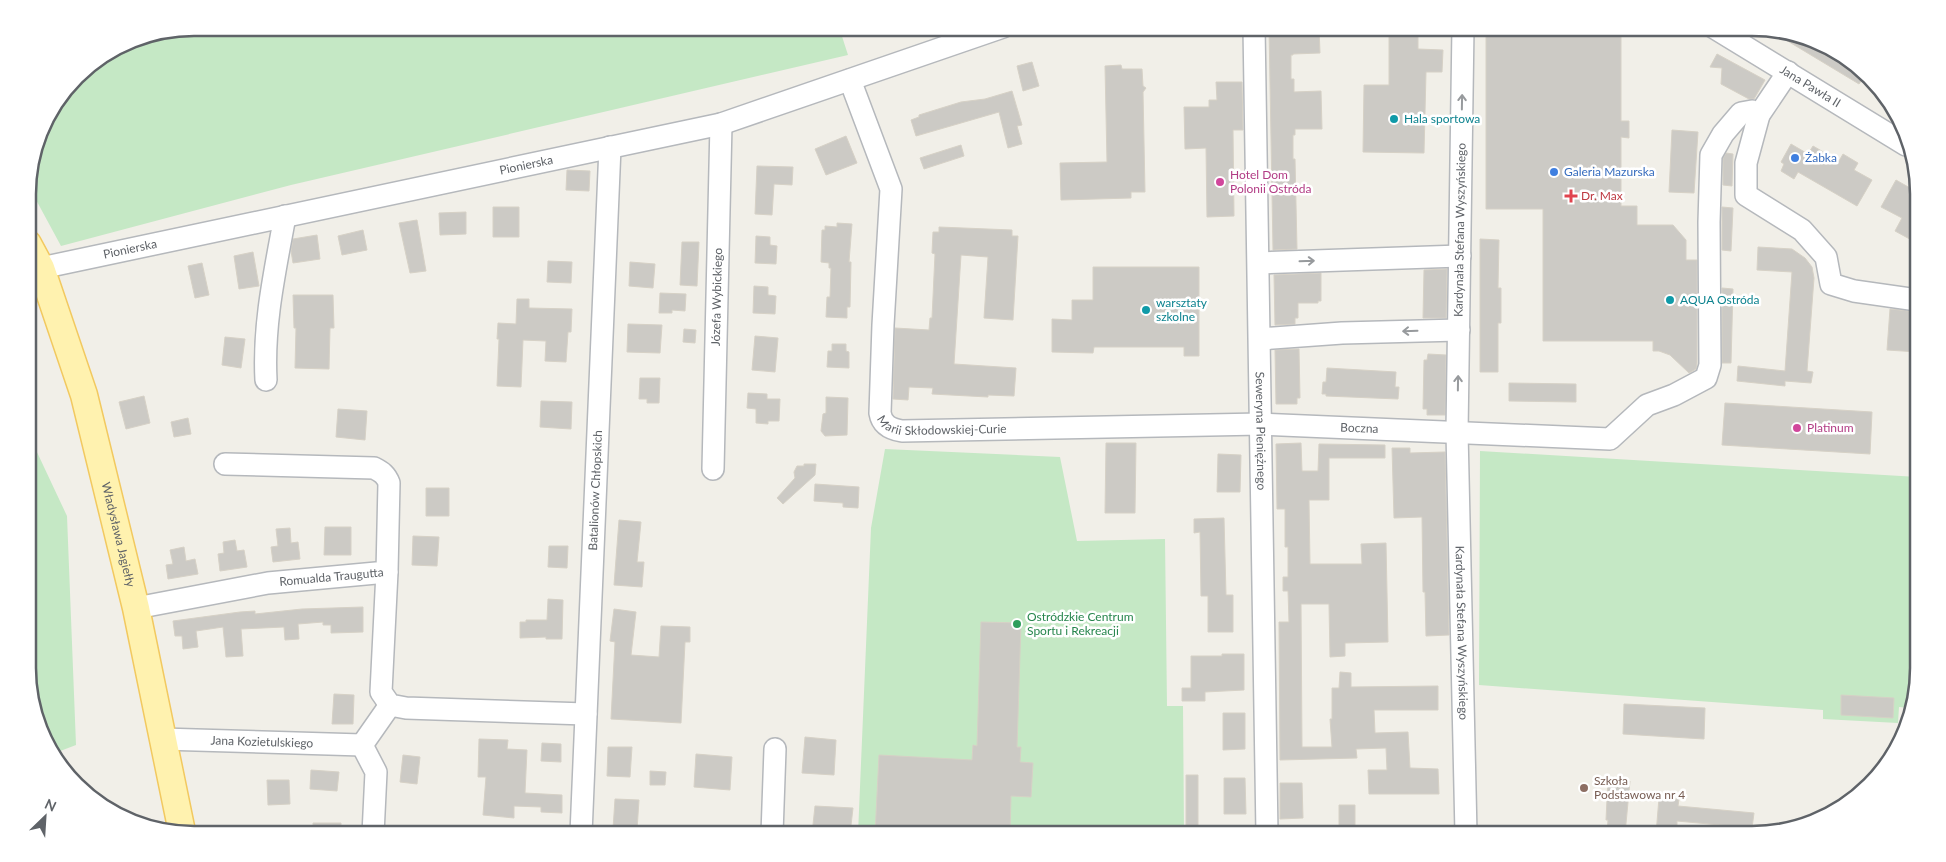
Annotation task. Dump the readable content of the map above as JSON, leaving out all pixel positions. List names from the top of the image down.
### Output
{
  "streets": {
    "main road": ["Władysława Jagiełły"],
    "street": [
      "Jana Pawła II",
      "Pionierska",
      "Kardynała Stefana Wyszyńskiego",
      "Józefa Wybickiego",
      "Marii Skłodowskiej-Curie",
      "Boczna",
      "Seweryna Pieniężnego",
      "Batalionów Chłopskich",
      "Romualda Traugutta",
      "Jana Kozietulskiego"
    ]
  },
  "crossings": [
    ["Pionierska", "Józefa Wybickiego"],
    ["Pionierska", "Marii Skłodowskiej-Curie"],
    ["Pionierska", "Batalionów Chłopskich"],
    ["Pionierska", "Władysława Jagiełły"],
    ["Kardynała Stefana Wyszyńskiego", "Boczna"],
    ["Marii Skłodowskiej-Curie", "Boczna"],
    ["Marii Skłodowskiej-Curie", "Seweryna Pieniężnego"],
    ["Boczna", "Seweryna Pieniężnego"],
    ["Władysława Jagiełły", "Romualda Traugutta"],
    ["Władysława Jagiełły", "Jana Kozietulskiego"]
  ],
  "one_way": ["Kardynała Stefana Wyszyńskiego"],
  "places": {
    "other": [
      "Hala sportowa",
      "Żabka",
      "Galeria Mazurska",
      "Hotel Dom Polonii Ostróda",
      "AQUA Ostróda",
      "warsztaty szkolne",
      "Platinum",
      "Ostródzkie Centrum Sportu i Rekreacji",
      "Szkoła Podstawowa nr 4"
    ],
    "health": ["Dr. Max"]
  },
  "north": "top right"
}
